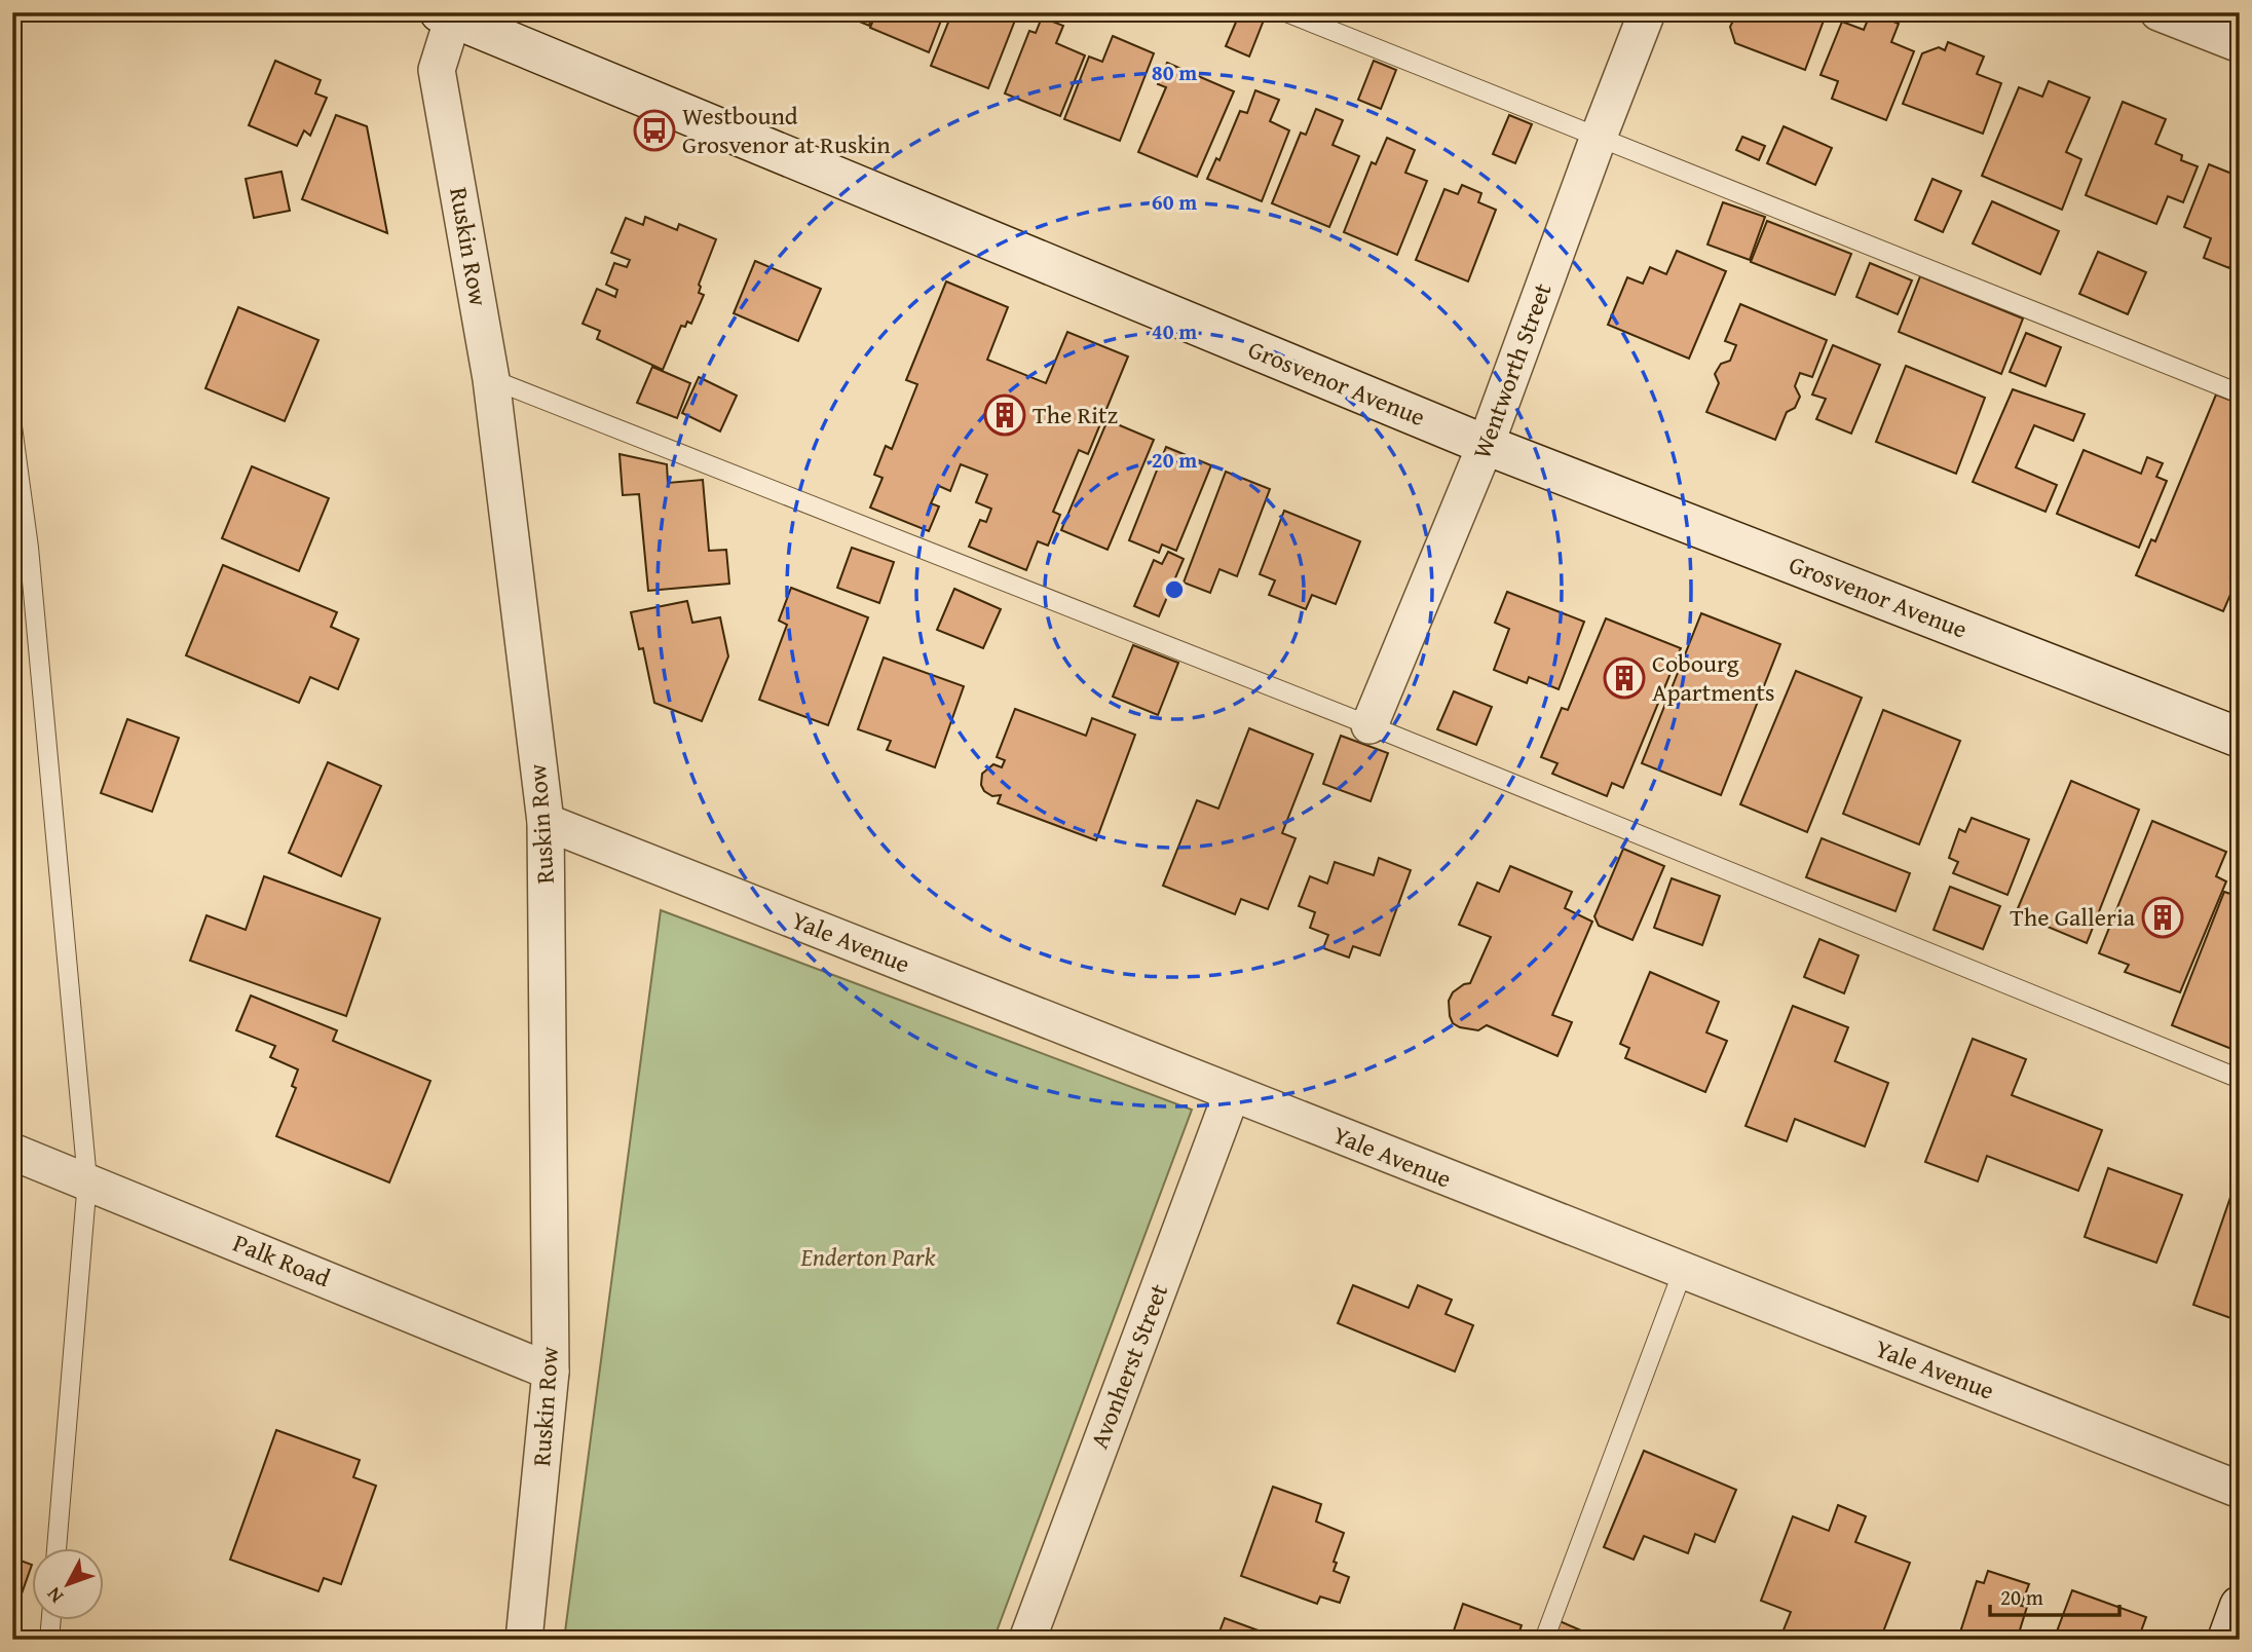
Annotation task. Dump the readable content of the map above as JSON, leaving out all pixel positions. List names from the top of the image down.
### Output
{
  "streets": {
    "street": [
      "Ruskin Row",
      "Wentworth Street",
      "Grosvenor Avenue",
      "Yale Avenue",
      "Palk Road",
      "Avonherst Street"
    ]
  },
  "crossings": [
    ["Ruskin Row", "Grosvenor Avenue"],
    ["Ruskin Row", "Yale Avenue"],
    ["Ruskin Row", "Palk Road"],
    ["Wentworth Street", "Grosvenor Avenue"],
    ["Yale Avenue", "Avonherst Street"]
  ],
  "parks": ["Enderton Park"],
  "places": {
    "bus stop": ["Westbound Grosvenor at Ruskin"],
    "building": ["The Ritz", "Cobourg Apartments", "The Galleria"]
  },
  "scale_bar": "20 m",
  "north": "bottom left",
  "rings": [
    "80 m",
    "60 m",
    "40 m",
    "20 m"
  ]
}
